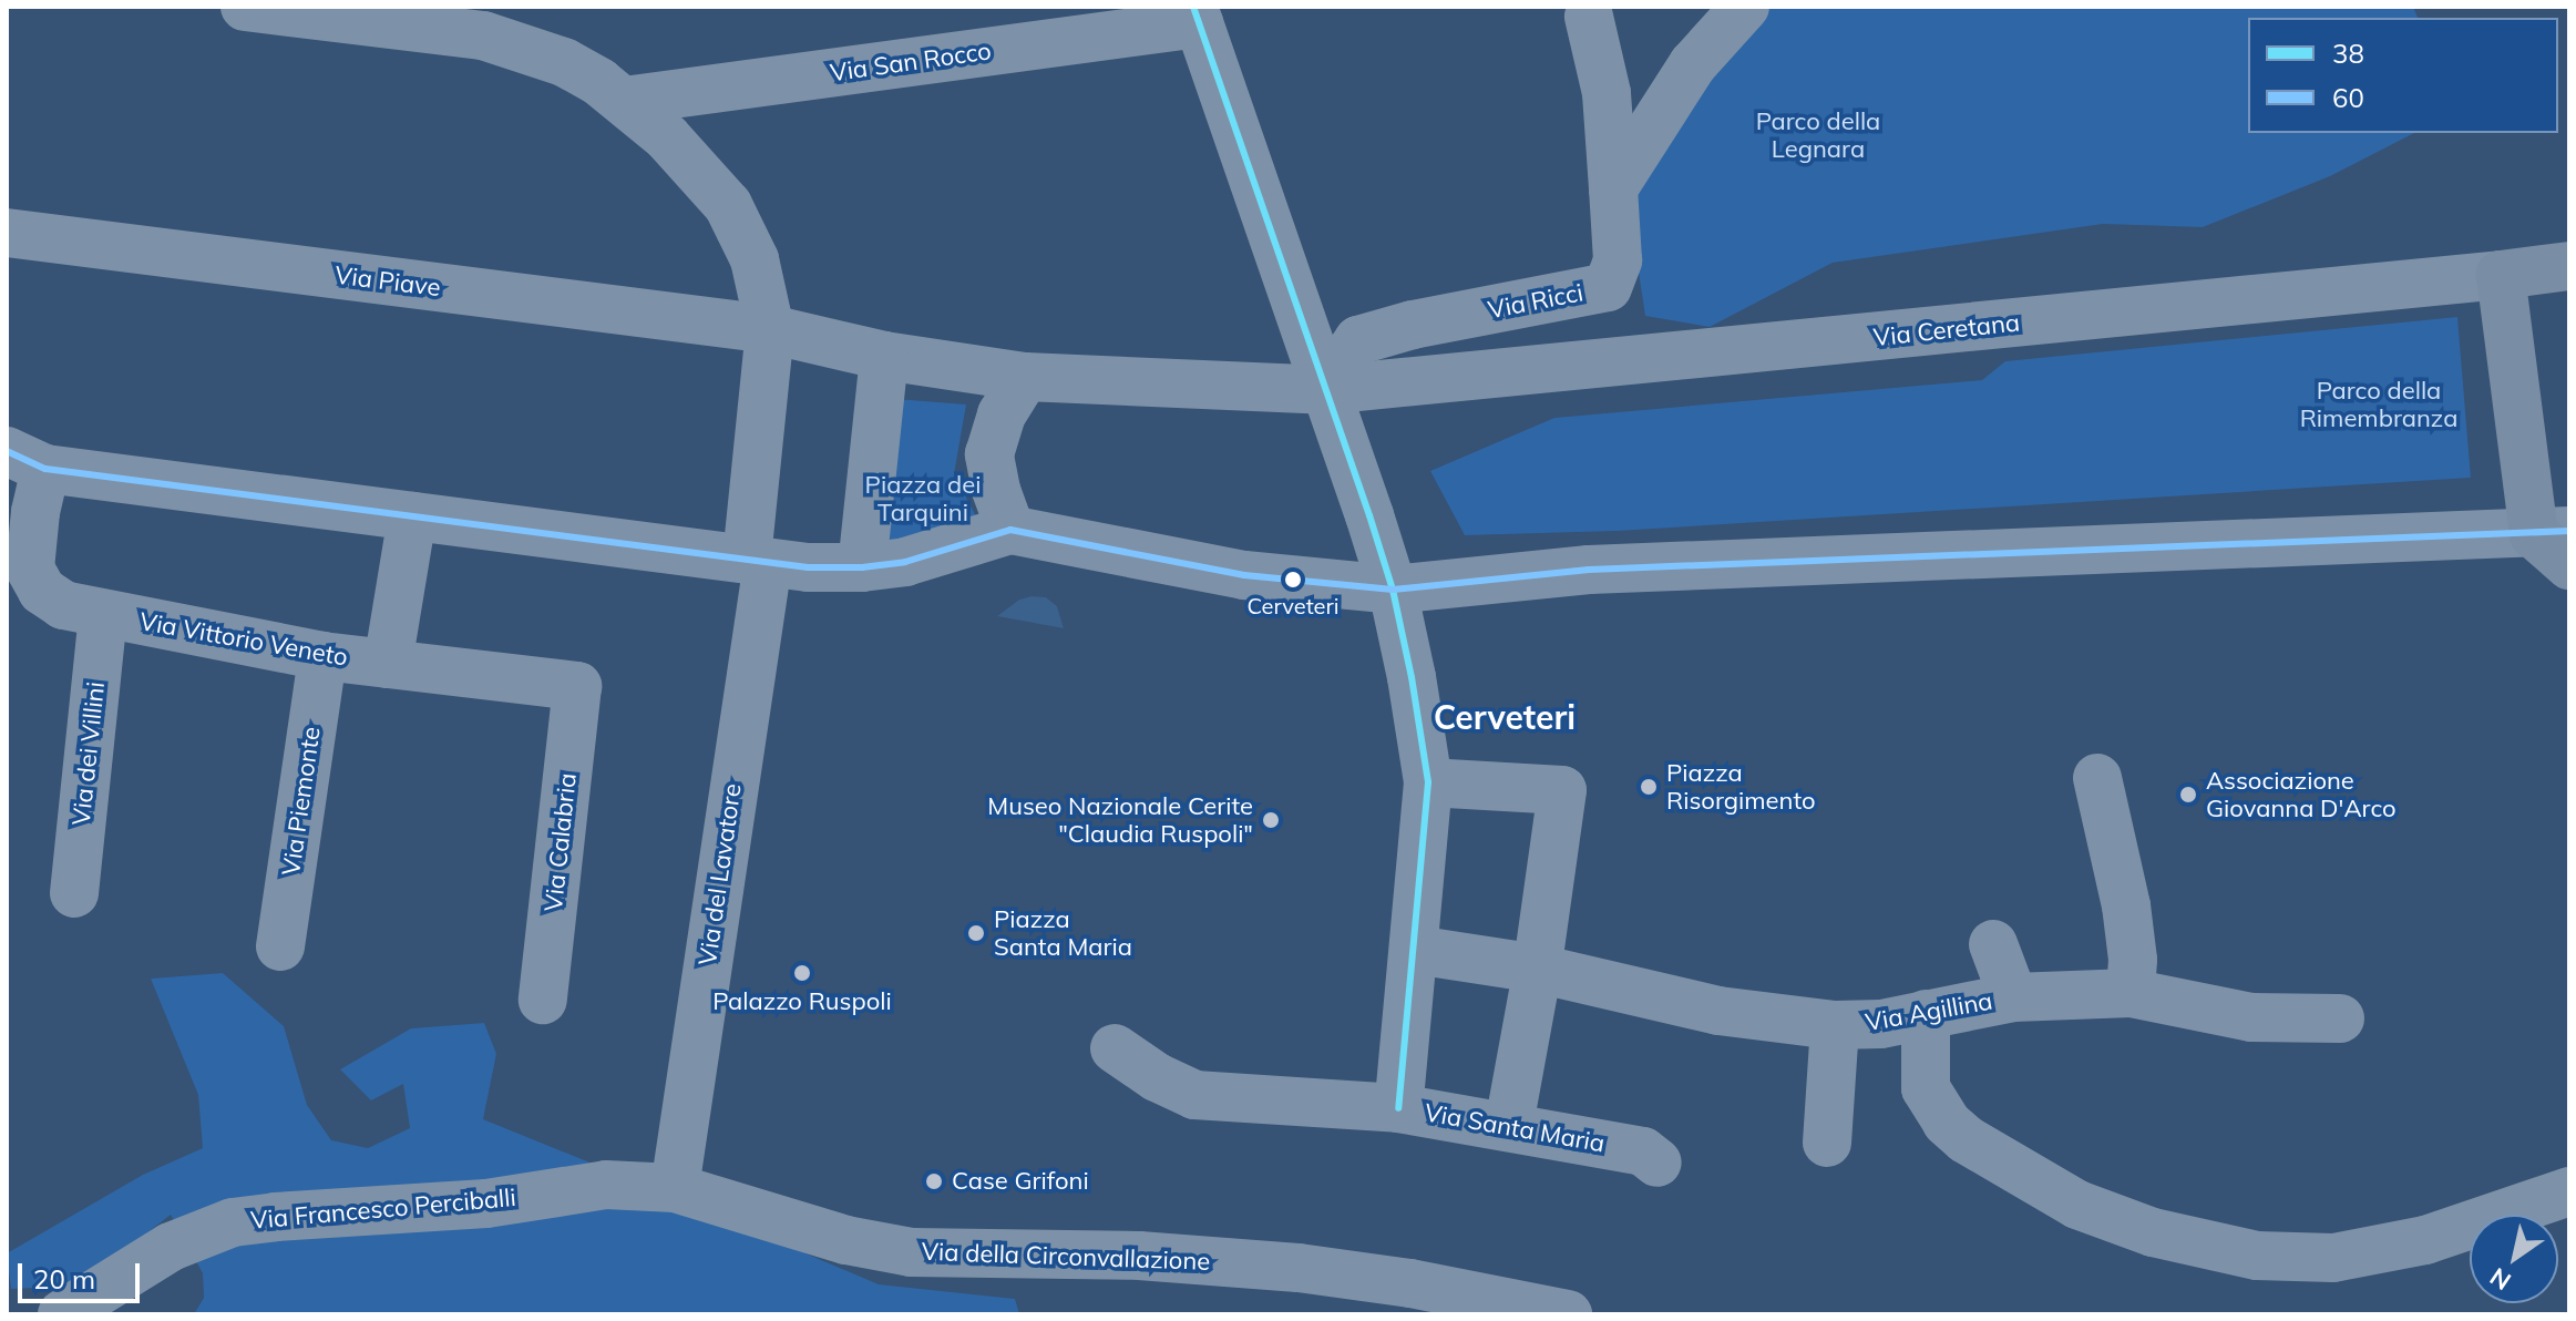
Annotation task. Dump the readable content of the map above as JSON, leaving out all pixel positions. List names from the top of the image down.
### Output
{
  "streets": {
    "street": [
      "Via San Rocco",
      "Via Piave",
      "Via Ricci",
      "Via Ceretana",
      "Via Vittorio Veneto",
      "Via dei Villini",
      "Via Piemonte",
      "Via Calabria",
      "Via del Lavatore",
      "Via Agillina",
      "Via Santa Maria",
      "Via Francesco Perciballi",
      "Via della Circonvallazione"
    ]
  },
  "crossings": [
    ["Via San Rocco", "Via del Lavatore"],
    ["Via Piave", "Via del Lavatore"],
    ["Via Ricci", "Via Ceretana"],
    ["Via Vittorio Veneto", "Via dei Villini"],
    ["Via Vittorio Veneto", "Via Piemonte"],
    ["Via Vittorio Veneto", "Via Calabria"],
    ["Via del Lavatore", "Via Francesco Perciballi"],
    ["Via del Lavatore", "Via della Circonvallazione"],
    ["Via Francesco Perciballi", "Via della Circonvallazione"]
  ],
  "districts": ["Cerveteri"],
  "parks": ["Parco della Legnara", "Parco della Rimembranza", "Piazza dei Tarquini"],
  "places": [
    "Cerveteri",
    "Piazza Risorgimento",
    "Associazione Giovanna D'Arco",
    "Museo Nazionale Cerite \"Claudia Ruspoli\"",
    "Piazza Santa Maria",
    "Palazzo Ruspoli",
    "Case Grifoni"
  ],
  "lines": ["transit line 38", "transit line 60"],
  "legend": ["38", "60"],
  "scale_bar": "20 m",
  "north": "bottom left"
}
